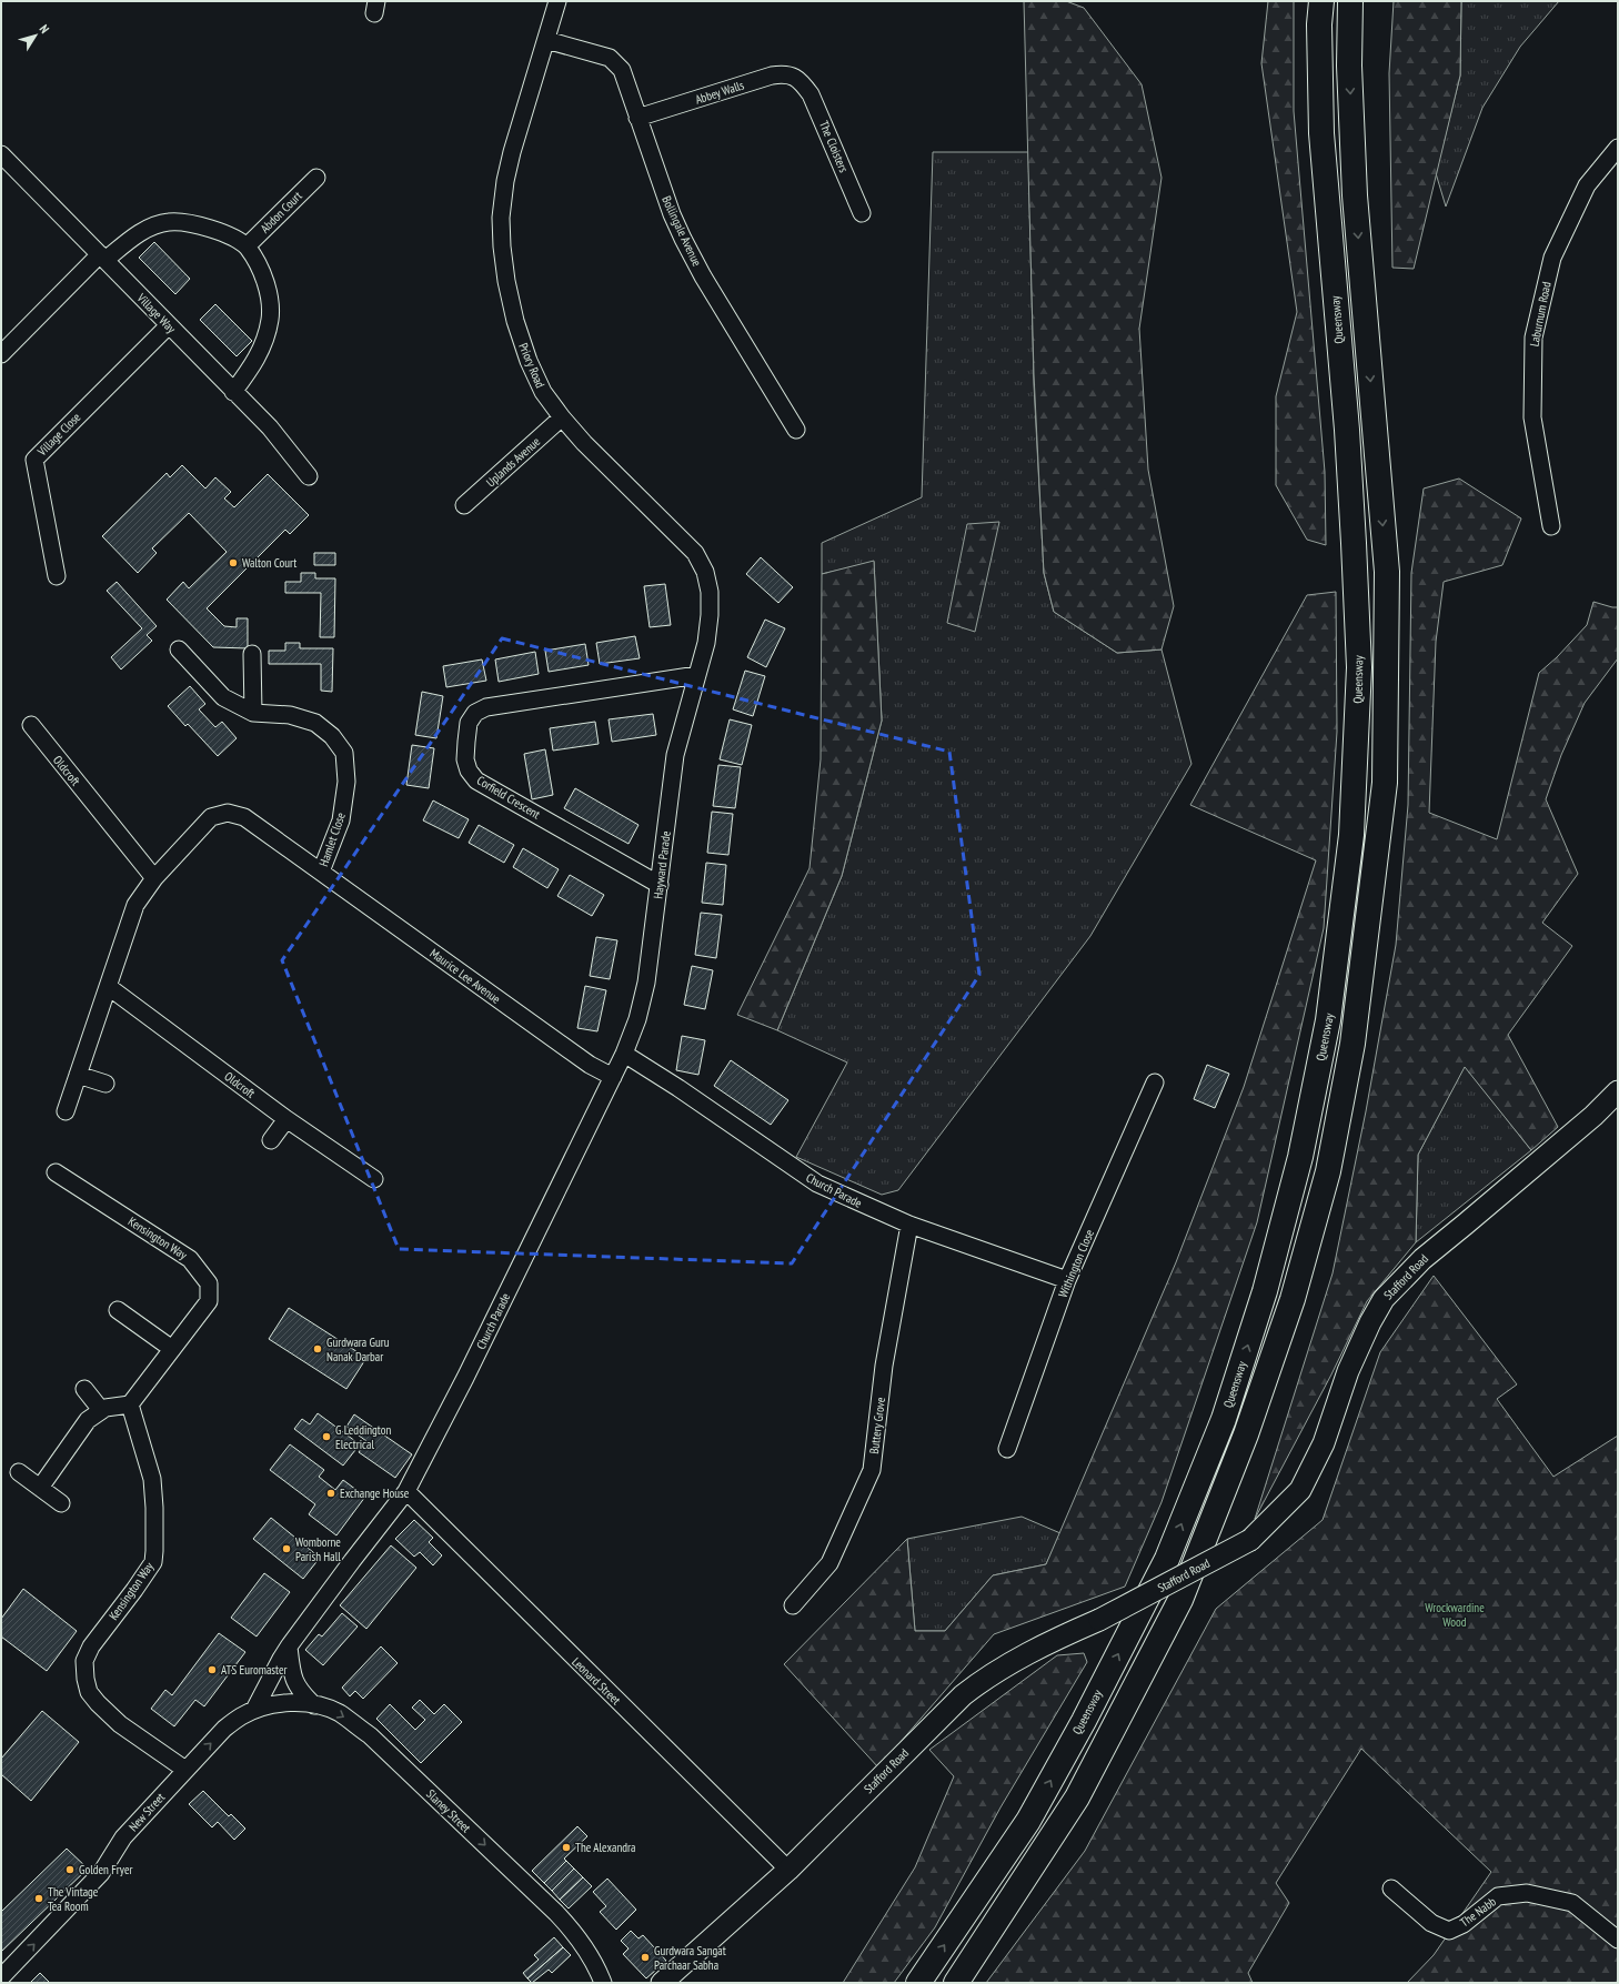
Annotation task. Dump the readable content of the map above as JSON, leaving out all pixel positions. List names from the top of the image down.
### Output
{
  "streets": {
    "highway": ["Queensway"],
    "street": [
      "Abbey Walls",
      "The Cloisters",
      "Abdon Court",
      "Bollingale Avenue",
      "Village Way",
      "Laburnum Road",
      "Priory Road",
      "Village Close",
      "Uplands Avenue",
      "Oldcroft",
      "Corfield Crescent",
      "Hamlet Close",
      "Hayward Parade",
      "Maurice Lee Avenue",
      "Church Parade",
      "Kensington Way",
      "Withington Close",
      "Stafford Road",
      "Buttery Grove",
      "Leonard Street",
      "Slaney Street",
      "New Street",
      "The Nabb"
    ]
  },
  "crossings": [
    ["Abbey Walls", "The Cloisters"],
    ["Abbey Walls", "Bollingale Avenue"],
    ["Bollingale Avenue", "Priory Road"],
    ["Village Way", "Village Close"],
    ["Priory Road", "Uplands Avenue"],
    ["Priory Road", "Corfield Crescent"],
    ["Priory Road", "Hayward Parade"],
    ["Corfield Crescent", "Hayward Parade"],
    ["Hamlet Close", "Maurice Lee Avenue"],
    ["Hayward Parade", "Maurice Lee Avenue"],
    ["Hayward Parade", "Church Parade"],
    ["Maurice Lee Avenue", "Church Parade"],
    ["Church Parade", "Withington Close"],
    ["Church Parade", "Buttery Grove"],
    ["Church Parade", "Leonard Street"],
    ["Kensington Way", "New Street"],
    ["Stafford Road", "Leonard Street"],
    ["Slaney Street", "New Street"]
  ],
  "one_way": ["Slaney Street", "New Street"],
  "parks": ["Wrockwardine Wood"],
  "places": [
    "Walton Court",
    "Gurdwara Guru Nanak Darbar",
    "G Leddington Electrical",
    "Exchange House",
    "Womborne Parish Hall",
    "ATS Euromaster",
    "The Alexandra",
    "Golden Fryer",
    "The Vintage Tea Room",
    "Gurdwara Sangat Parchaar Sabha"
  ],
  "north": "top right"
}
